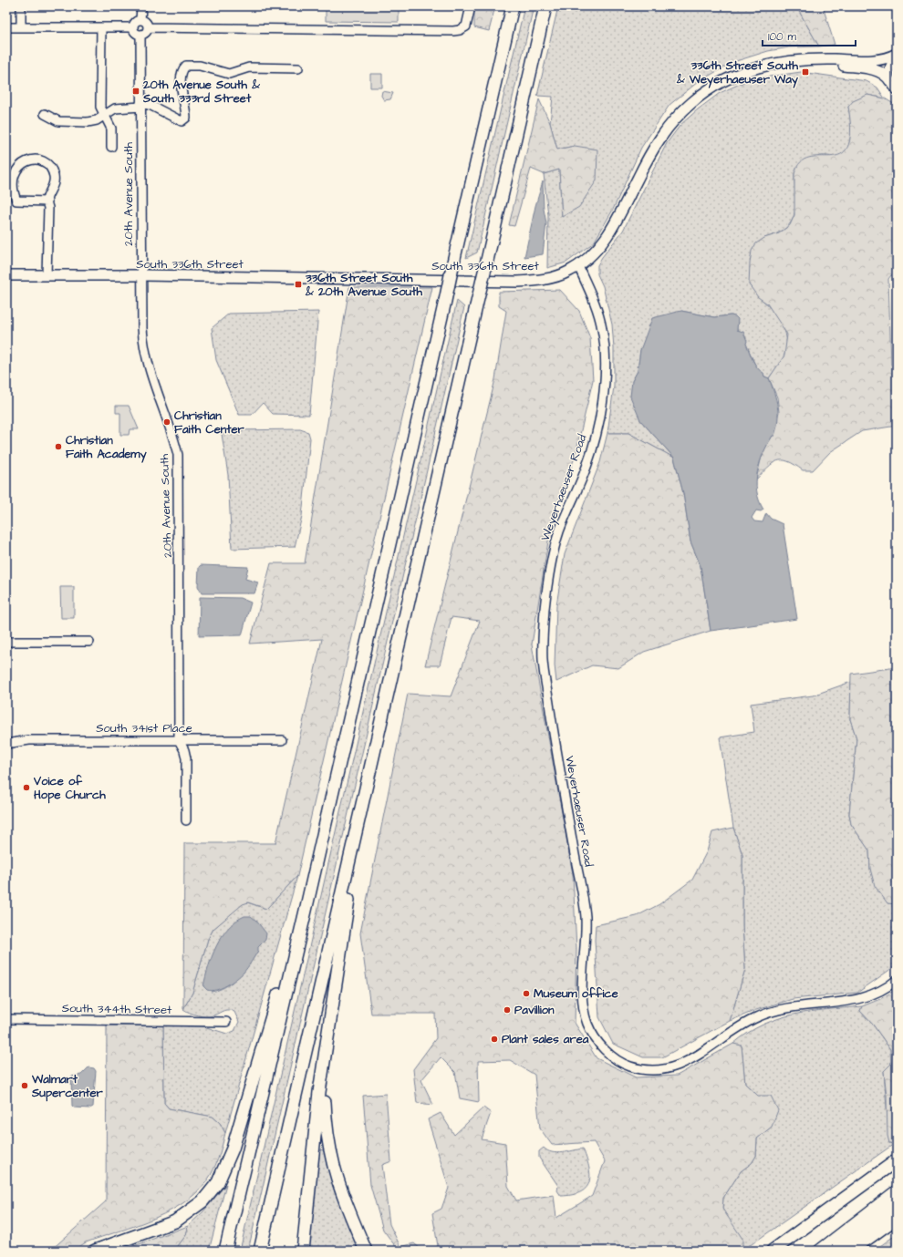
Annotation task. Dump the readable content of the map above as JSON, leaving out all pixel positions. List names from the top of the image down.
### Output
{
  "streets": {
    "main road": ["South 336th Street"],
    "street": [
      "20th Avenue South",
      "Weyerhaeuser Road",
      "South 341st Place",
      "South 344th Street"
    ]
  },
  "crossings": [
    ["20th Avenue South", "South 336th Street"],
    ["20th Avenue South", "South 341st Place"],
    ["South 336th Street", "Weyerhaeuser Road"]
  ],
  "places": {
    "transit": ["336th Street South & Weyerhaeuser Way", "20th Avenue South & South 333rd Street", "336th Street South & 20th Avenue South"],
    "other": [
      "Christian Faith Center",
      "Christian Faith Academy",
      "Voice of Hope Church",
      "Museum office",
      "Pavillion",
      "Plant sales area",
      "Walmart Supercenter"
    ]
  },
  "scale_bar": "100 m"
}
